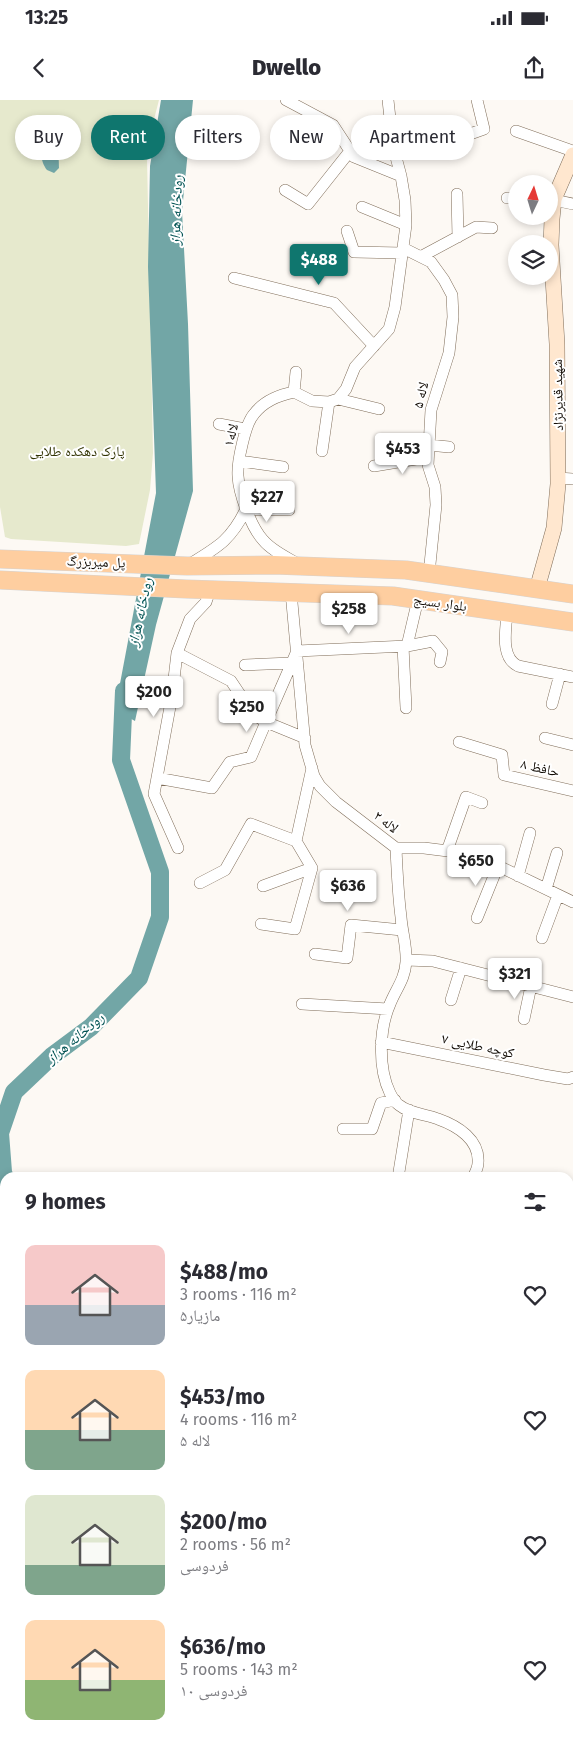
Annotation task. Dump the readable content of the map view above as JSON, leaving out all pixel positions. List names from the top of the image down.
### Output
{
  "streets": {
    "main road": ["پل میربزرگ", "بلوار بسیج"],
    "street": [
      "لاله ۵",
      "شهید قدیرنژاد",
      "لاله۱",
      "حافظ ۸",
      "لاله ۲",
      "کوچه طلایی ۷"
    ]
  },
  "crossings": [
    ["لاله ۵", "بلوار بسیج"],
    ["شهید قدیرنژاد", "بلوار بسیج"],
    ["لاله۱", "بلوار بسیج"],
    ["پل میربزرگ", "بلوار بسیج"],
    ["بلوار بسیج", "لاله ۲"],
    ["لاله ۲", "کوچه طلایی ۷"]
  ],
  "water": ["رودخانه هراز"],
  "parks": ["پارک دهکده طلایی"],
  "north": "top",
  "page": {
    "status": "13:25",
    "header": "Dwello",
    "chip": [
      "Buy",
      "Rent",
      "Filters",
      "New",
      "Apartment"
    ],
    "price": [
      "$488",
      "$453",
      "$227",
      "$258",
      "$200",
      "$250",
      "$650",
      "$636",
      "$321"
    ],
    "heading": "9 homes",
    "list": [
      {
        "name": "$488/mo",
        "note": "3 rooms · 116 m² · مازیار۵"
      },
      {
        "name": "$453/mo",
        "note": "4 rooms · 116 m² · لاله ۵"
      },
      {
        "name": "$200/mo",
        "note": "2 rooms · 56 m² · فردوسی"
      },
      {
        "name": "$636/mo",
        "note": "5 rooms · 143 m² · فردوسی ۱۰"
      }
    ]
  }
}
